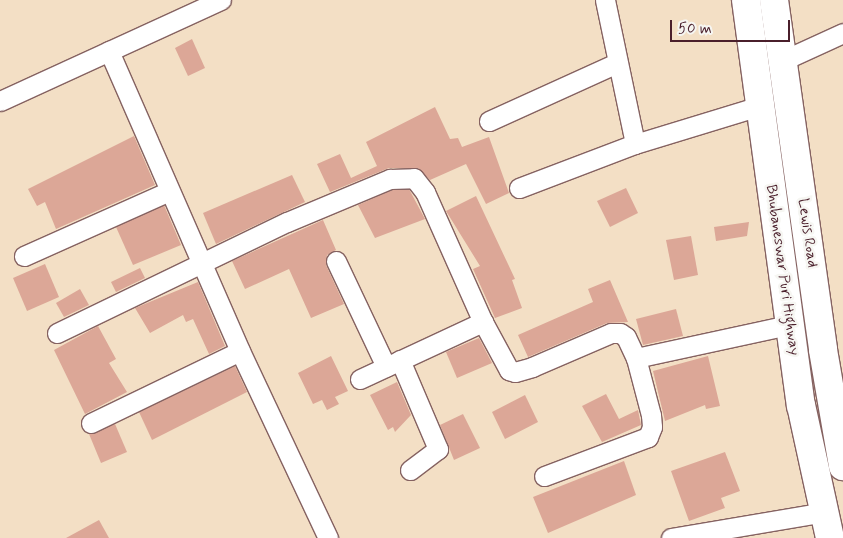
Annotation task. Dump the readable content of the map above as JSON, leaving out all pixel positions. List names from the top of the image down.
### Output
{
  "streets": {
    "highway": ["Lewis Road", "Bhubaneswar Puri Highway"]
  },
  "scale_bar": "50 m"
}
